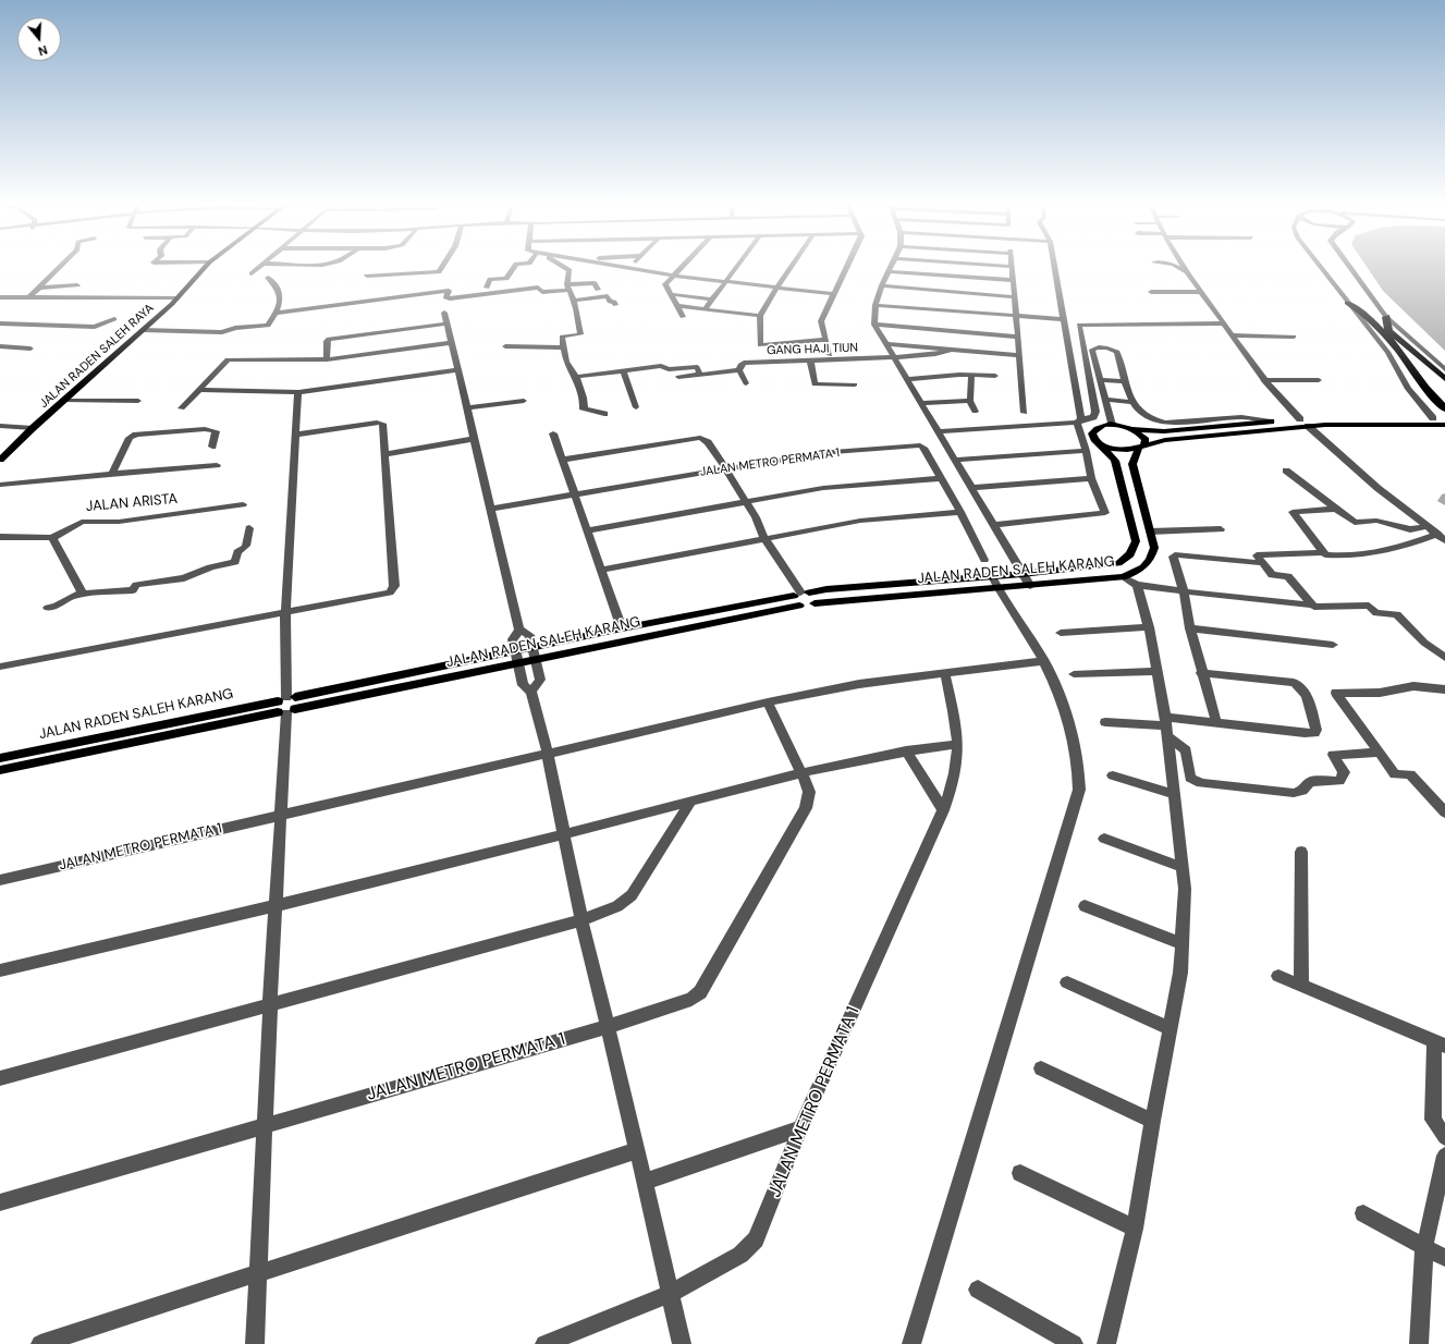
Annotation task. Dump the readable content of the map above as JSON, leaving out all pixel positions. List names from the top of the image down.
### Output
{
  "streets": {
    "main road": ["JALAN RADEN SALEH RAYA", "JALAN RADEN SALEH KARANG"],
    "street": ["GANG HAJI TIUN", "JALAN METRO PERMATA 1", "JALAN ARISTA"]
  },
  "north": "bottom"
}
